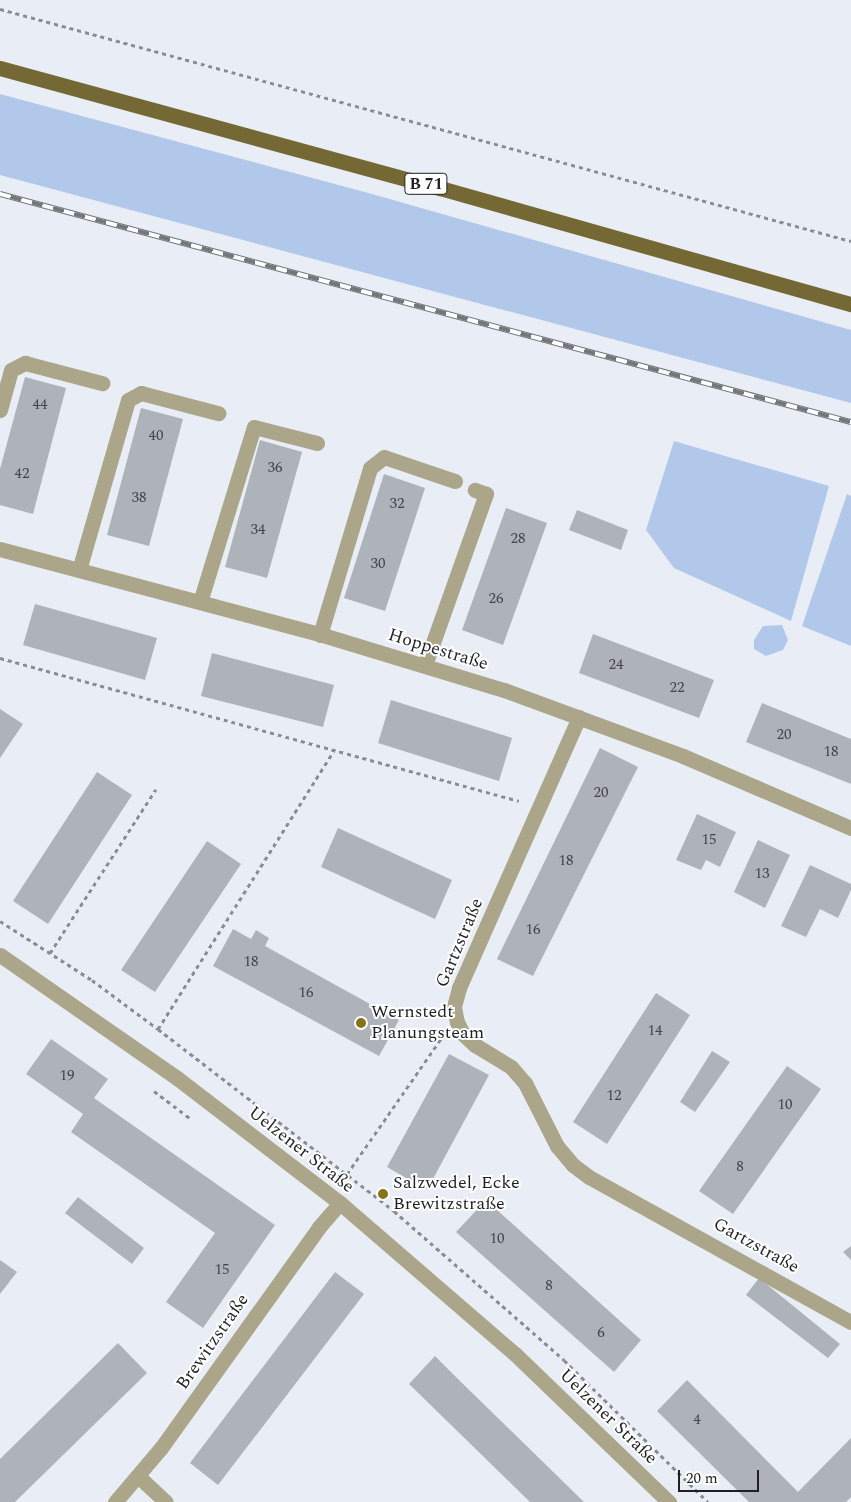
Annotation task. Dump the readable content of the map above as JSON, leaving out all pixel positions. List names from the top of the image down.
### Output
{
  "streets": {
    "main road": ["B 71"],
    "street": [
      "Hoppestraße",
      "Gartzstraße",
      "Uelzener Straße",
      "Brewitzstraße"
    ]
  },
  "crossings": [
    ["Hoppestraße", "Gartzstraße"],
    ["Uelzener Straße", "Brewitzstraße"]
  ],
  "places": ["Wernstedt Planungsteam", "Salzwedel, Ecke Brewitzstraße"],
  "house_numbers": [
    "44",
    "40",
    "36",
    "42",
    "38",
    "32",
    "34",
    "28",
    "30",
    "26",
    "24",
    "22",
    "20",
    "18",
    "20",
    "15",
    "18",
    "13",
    "16",
    "18",
    "16",
    "14",
    "19",
    "12",
    "10",
    "8",
    "10",
    "15",
    "8",
    "6",
    "4"
  ],
  "scale_bar": "20 m"
}
